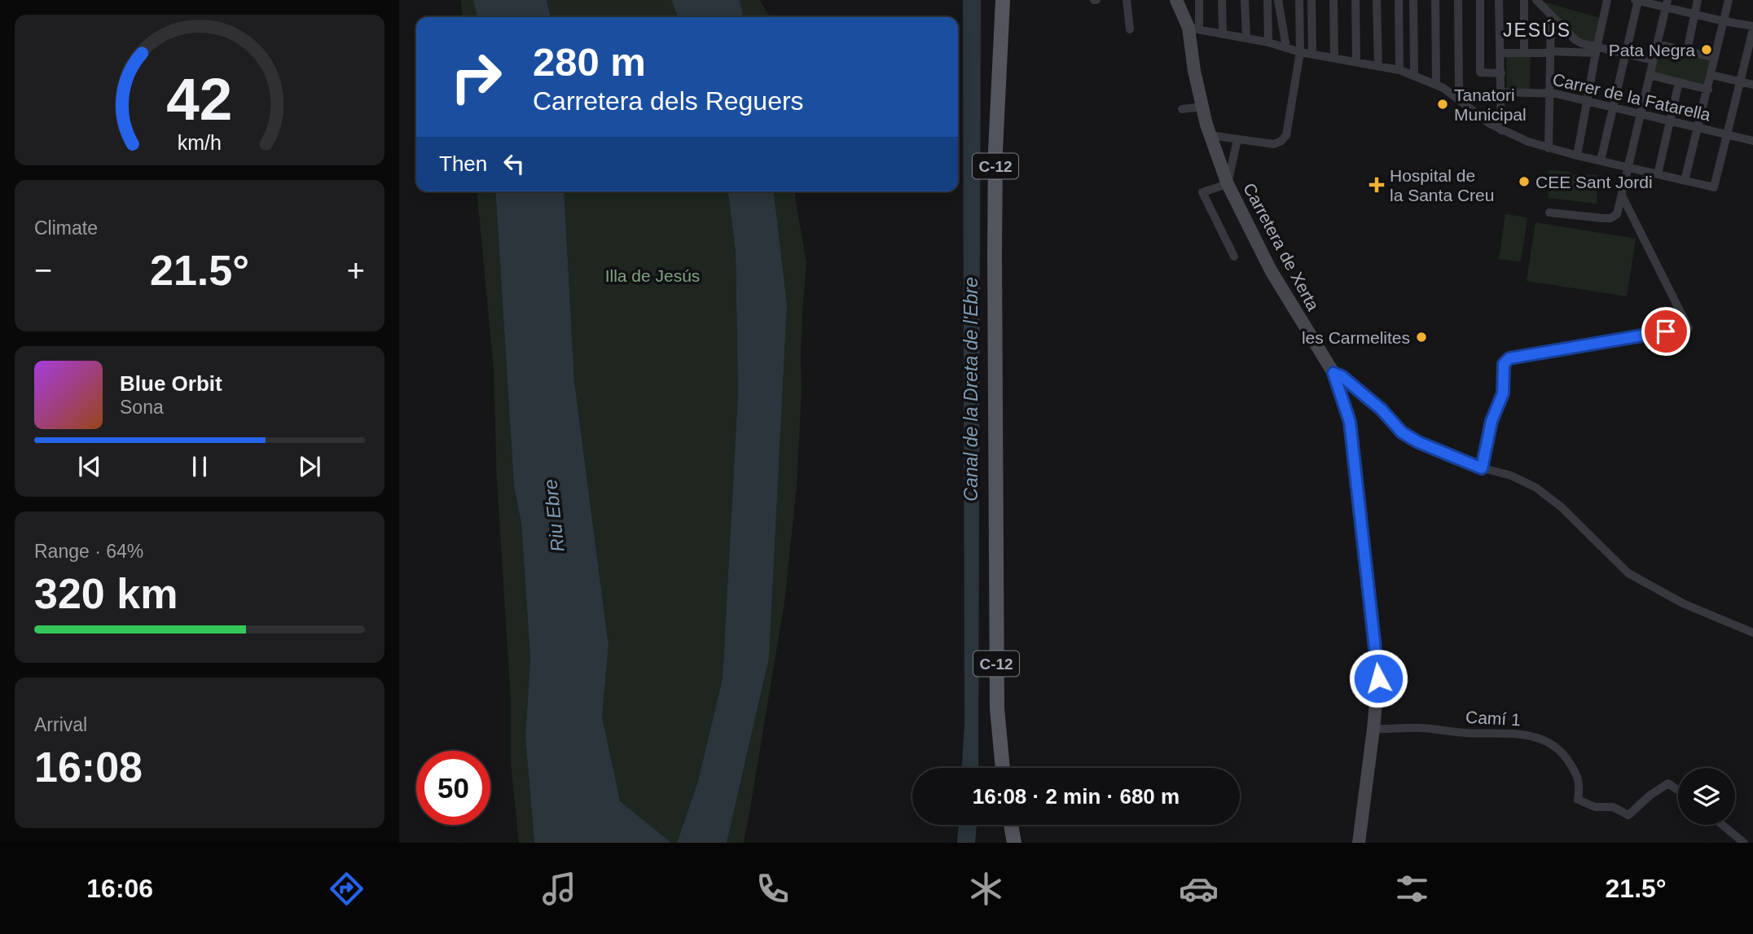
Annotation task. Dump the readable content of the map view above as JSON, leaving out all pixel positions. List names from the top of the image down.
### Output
{
  "streets": {
    "main road": ["C-12", "Carretera de Xerta"],
    "street": ["Carrer de la Fatarella", "Camí 1"]
  },
  "crossings": [
    ["Carretera de Xerta", "Camí 1"]
  ],
  "districts": ["JESÚS"],
  "water": ["Canal de la Dreta de l'Ebre", "Riu Ebre"],
  "parks": ["Illa de Jesús"],
  "places": {
    "other": [
      "Pata Negra",
      "Tanatori Municipal",
      "CEE Sant Jordi",
      "les Carmelites"
    ],
    "health": ["Hospital de la Santa Creu"]
  },
  "page": {
    "turn": ["280 m", "Carretera dels Reguers"],
    "then": "Then",
    "tile": [
      "Climate",
      ["Range · 64%", "320 km"],
      ["Arrival", "16:08"]
    ],
    "heat": ["−", "21.5°", "+"],
    "song": ["Blue Orbit", "Sona"],
    "limit": "50",
    "trip": "16:08 · 2 min · 680 m",
    "tabs": ["16:06", "21.5°"],
    "gauge": ["42", "km/h"]
  }
}
